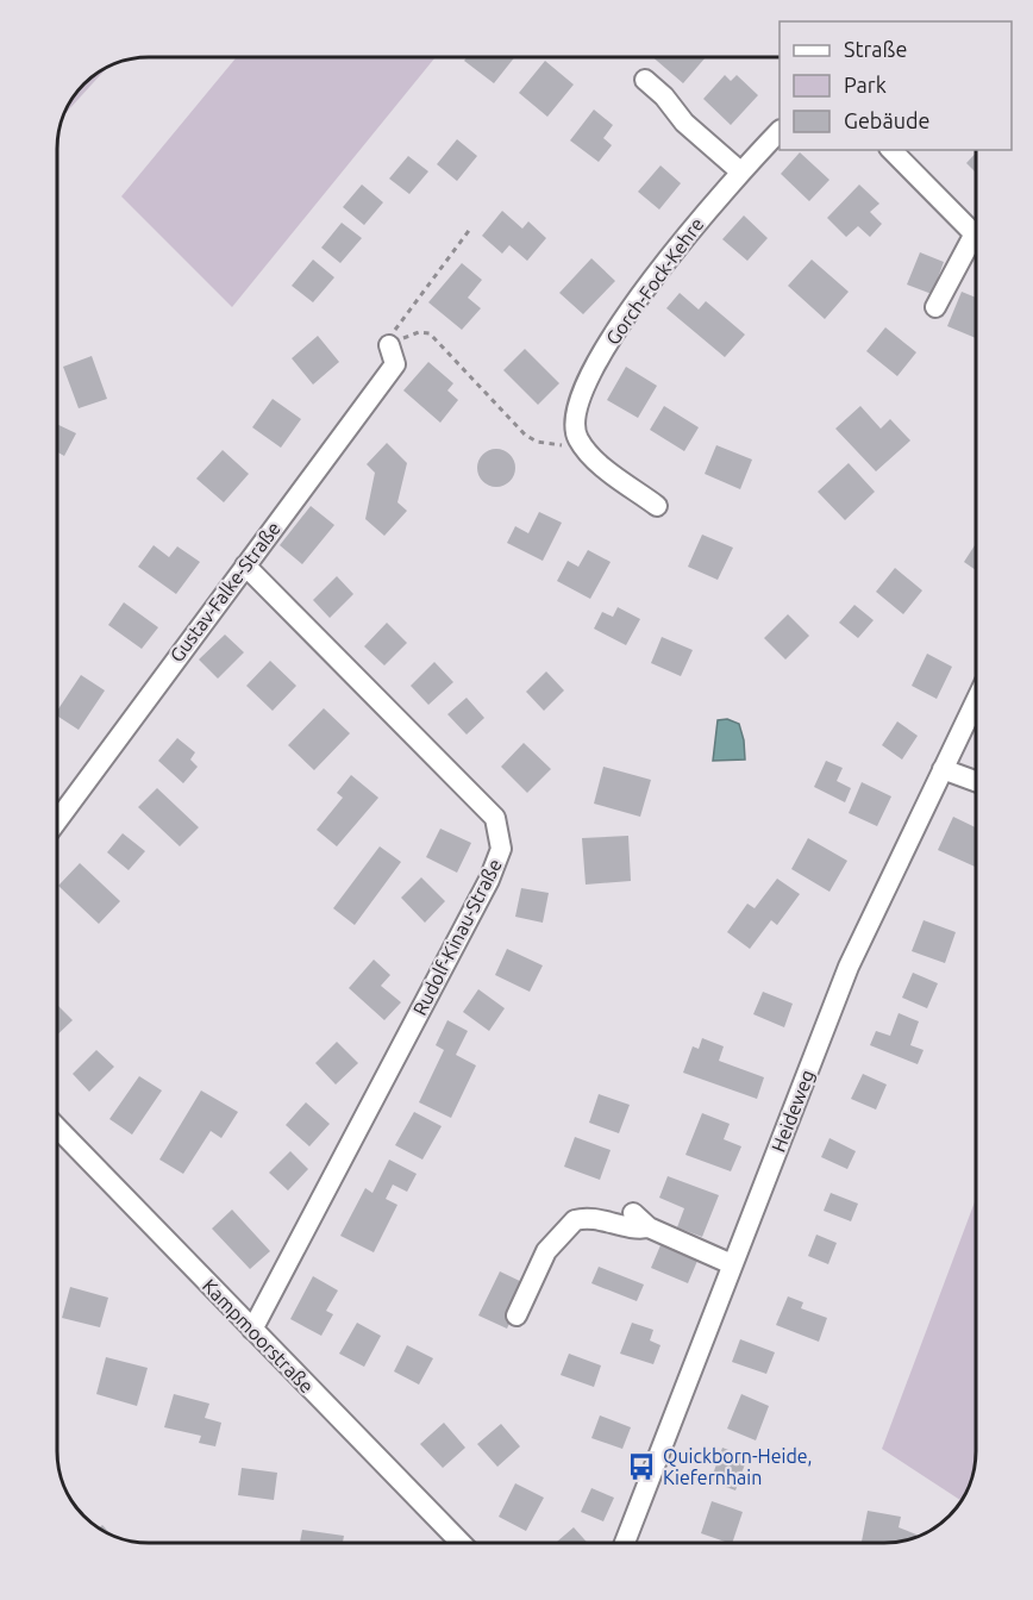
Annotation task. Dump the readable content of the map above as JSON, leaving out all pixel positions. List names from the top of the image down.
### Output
{
  "streets": {
    "street": [
      "Gorch-Fock-Kehre",
      "Gustav-Falke-Straße",
      "Rudolf-Kinau-Straße",
      "Heideweg",
      "Kampmoorstraße"
    ]
  },
  "crossings": [
    ["Gustav-Falke-Straße", "Rudolf-Kinau-Straße"],
    ["Rudolf-Kinau-Straße", "Kampmoorstraße"]
  ],
  "places": {
    "bus stop": ["Quickborn-Heide, Kiefernhain"]
  },
  "legend": ["Straße", "Park", "Gebäude"]
}
